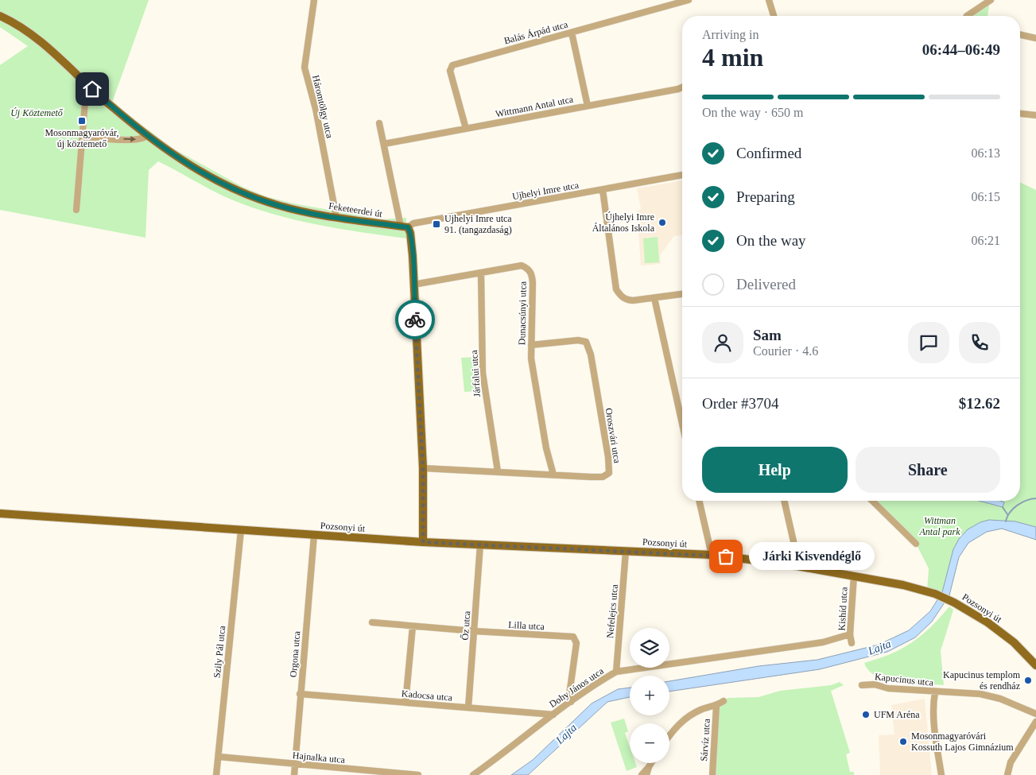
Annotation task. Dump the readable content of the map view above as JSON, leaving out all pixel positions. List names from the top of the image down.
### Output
{
  "streets": {
    "main road": ["Feketeerdei út", "Pozsonyi út"],
    "street": [
      "Balás Árpád utca",
      "Háromtölgy utca",
      "Wittmann Antal utca",
      "Ujhelyi Imre utca",
      "Dunacsúnyi utca",
      "Járfalui utca",
      "Oroszvári utca",
      "Kishíd utca",
      "Nefelejcs utca",
      "Őz utca",
      "Lilla utca",
      "Szily Pál utca",
      "Orgona utca",
      "Kapucinus utca",
      "Dohy János utca",
      "Kadocsa utca",
      "Sárvíz utca",
      "Hajnalka utca"
    ]
  },
  "crossings": [
    ["Balás Árpád utca", "Wittmann Antal utca"],
    ["Háromtölgy utca", "Feketeerdei út"],
    ["Ujhelyi Imre utca", "Feketeerdei út"],
    ["Dunacsúnyi utca", "Járfalui utca"],
    ["Dunacsúnyi utca", "Oroszvári utca"],
    ["Járfalui utca", "Oroszvári utca"],
    ["Pozsonyi út", "Kishíd utca"],
    ["Pozsonyi út", "Nefelejcs utca"],
    ["Pozsonyi út", "Őz utca"],
    ["Pozsonyi út", "Szily Pál utca"],
    ["Pozsonyi út", "Orgona utca"],
    ["Kishíd utca", "Dohy János utca"],
    ["Nefelejcs utca", "Dohy János utca"],
    ["Őz utca", "Lilla utca"],
    ["Őz utca", "Kadocsa utca"],
    ["Lilla utca", "Dohy János utca"],
    ["Szily Pál utca", "Hajnalka utca"],
    ["Orgona utca", "Kadocsa utca"],
    ["Orgona utca", "Hajnalka utca"],
    ["Dohy János utca", "Kadocsa utca"]
  ],
  "water": ["Lajta"],
  "parks": ["Új Köztemető", "Wittman Antal park"],
  "places": {
    "transit": ["Mosonmagyaróvár, új köztemető", "Ujhelyi Imre utca 91. (tangazdaság)"],
    "other": [
      "Újhelyi Imre Általános Iskola",
      "Járki Kisvendéglő",
      "Kapucinus templom és rendház",
      "UFM Aréna",
      "Mosonmagyaróvári Kossuth Lajos Gimnázium"
    ]
  },
  "page": {
    "heading": ["4 min", "Arriving in", "06:44–06:49"],
    "panel": [
      "Sam",
      "Courier · 4.6",
      "Order #3704",
      "$12.62"
    ],
    "bar": "On the way · 650 m",
    "list": [
      ["Confirmed", "06:13"],
      ["Preparing", "06:15"],
      ["On the way", "06:21"],
      "Delivered"
    ],
    "buttons": ["Help", "Share"],
    "bubble": "Járki Kisvendéglő",
    "map_buttons": ["+", "−"]
  }
}
